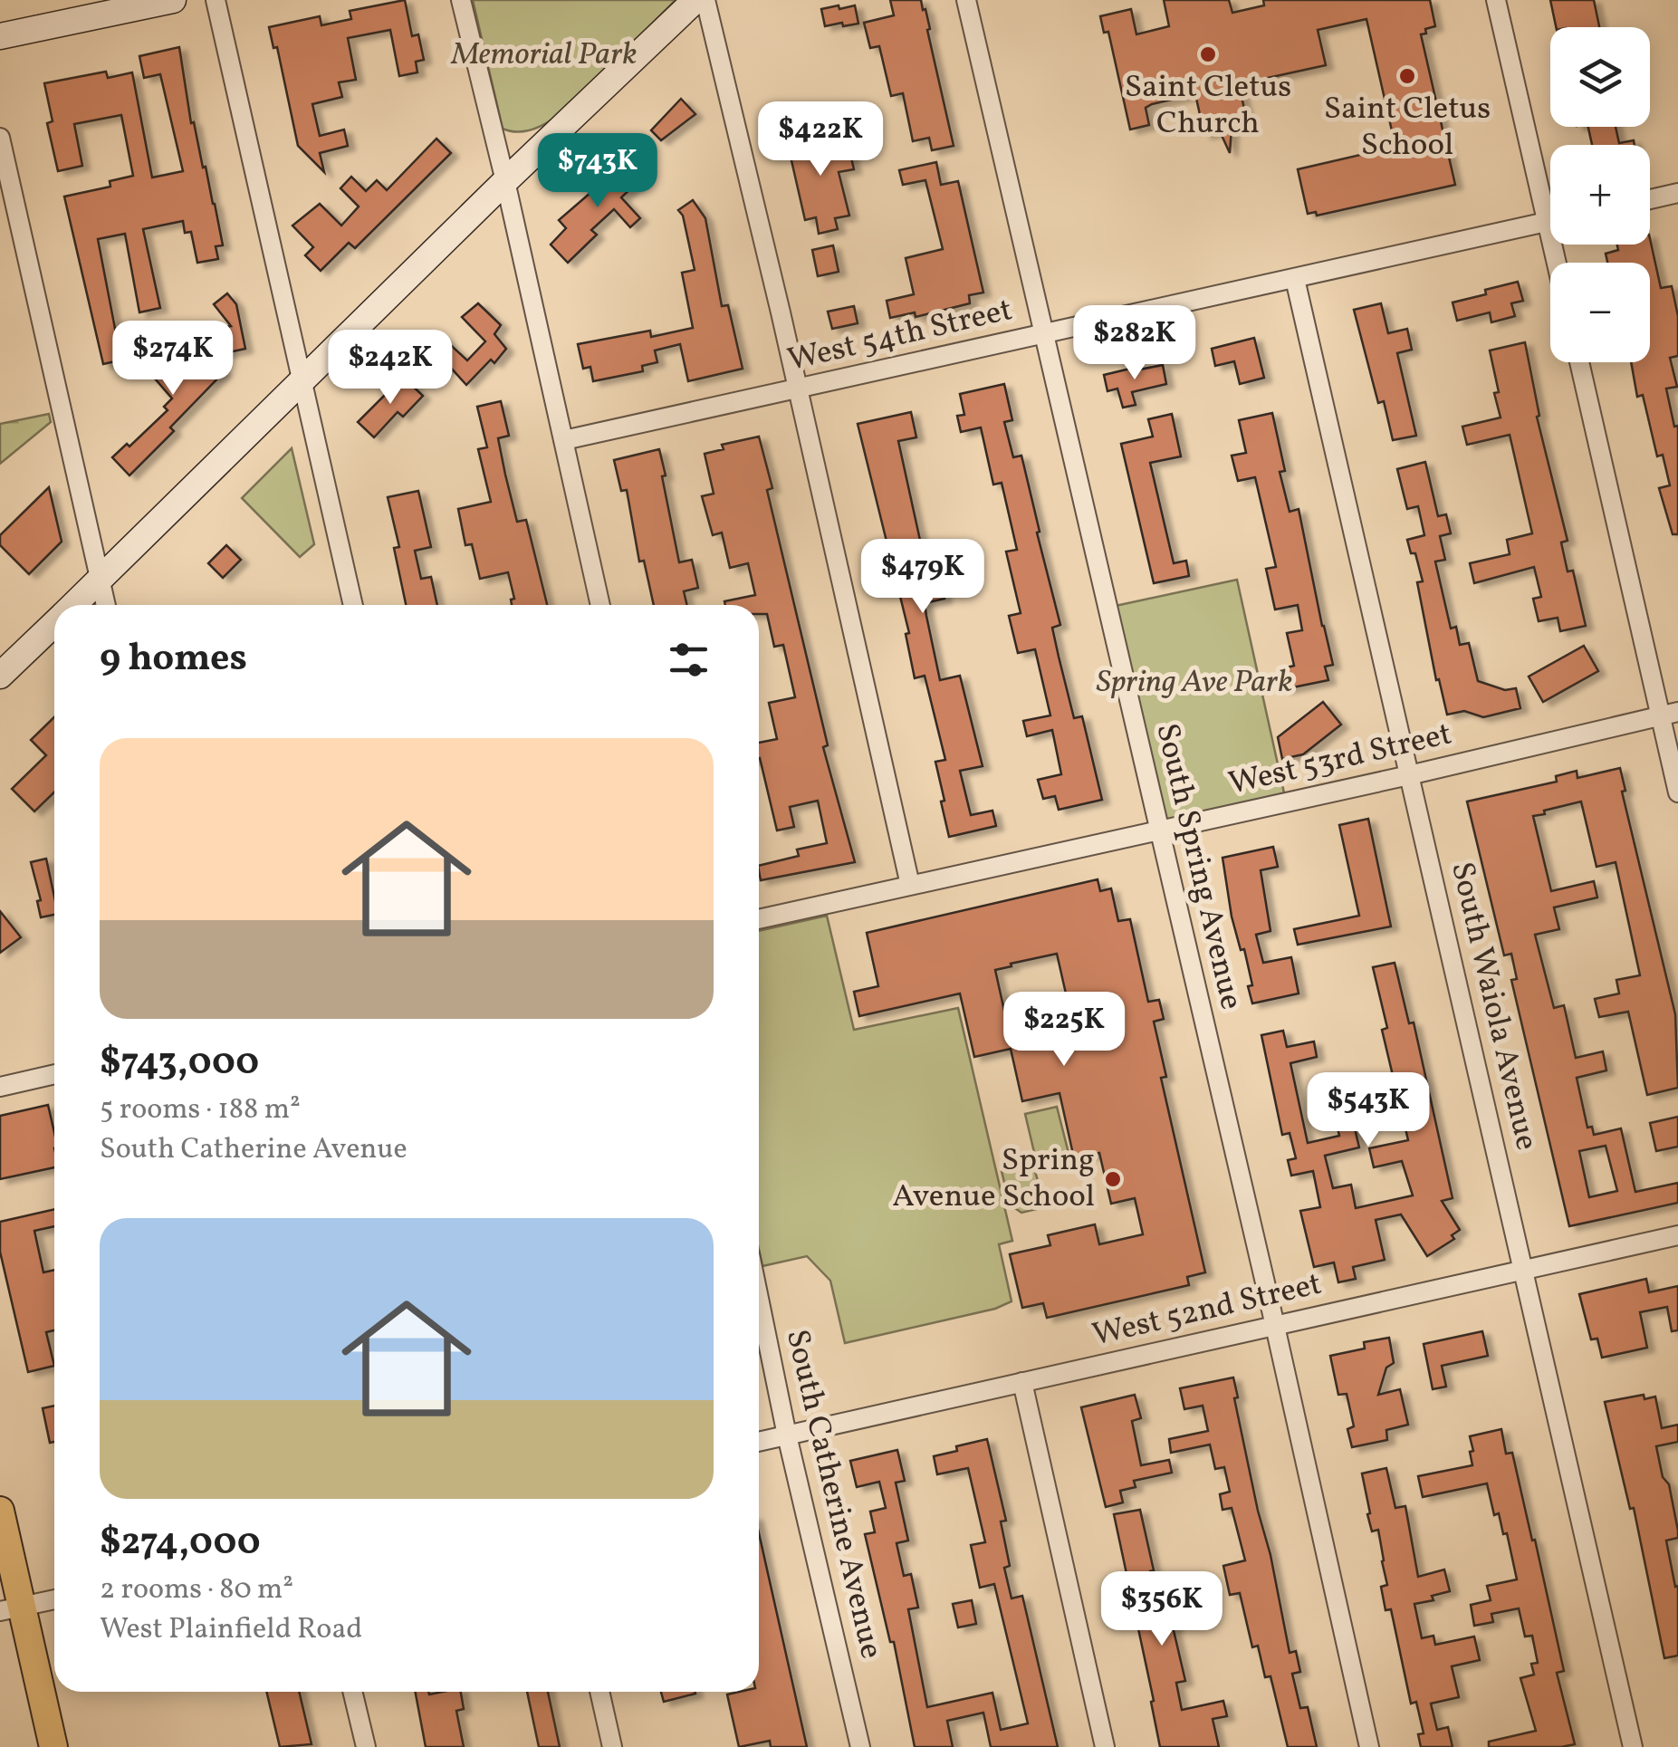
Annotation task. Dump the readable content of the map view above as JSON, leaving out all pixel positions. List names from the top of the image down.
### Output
{
  "streets": {
    "street": [
      "West 54th Street",
      "West 53rd Street",
      "South Spring Avenue",
      "South Waiola Avenue",
      "West 52nd Street",
      "South Catherine Avenue"
    ]
  },
  "crossings": [
    ["West 54th Street", "South Spring Avenue"],
    ["West 54th Street", "South Waiola Avenue"],
    ["West 53rd Street", "South Spring Avenue"],
    ["West 53rd Street", "South Waiola Avenue"],
    ["South Spring Avenue", "West 52nd Street"],
    ["South Waiola Avenue", "West 52nd Street"],
    ["West 52nd Street", "South Catherine Avenue"]
  ],
  "parks": ["Memorial Park", "Spring Ave Park"],
  "places": ["Saint Cletus Church", "Saint Cletus School", "Spring Avenue School"],
  "page": {
    "map_buttons": ["+", "−"],
    "price": [
      "$422K",
      "$743K",
      "$282K",
      "$274K",
      "$242K",
      "$479K",
      "$225K",
      "$543K",
      "$356K"
    ],
    "heading": "9 homes",
    "list": [
      {
        "name": "$743,000",
        "note": "5 rooms · 188 m² · South Catherine Avenue"
      },
      {
        "name": "$274,000",
        "note": "2 rooms · 80 m² · West Plainfield Road"
      }
    ]
  }
}
